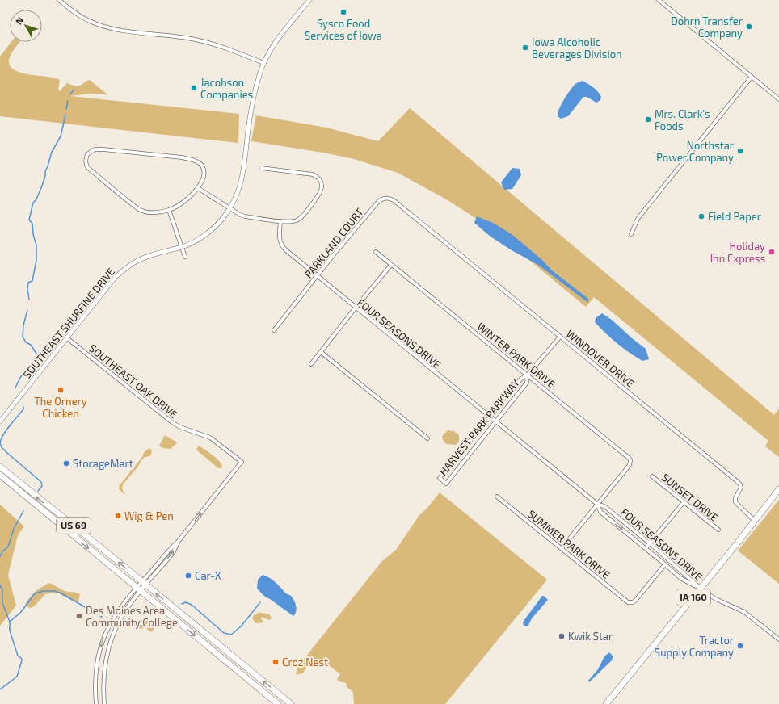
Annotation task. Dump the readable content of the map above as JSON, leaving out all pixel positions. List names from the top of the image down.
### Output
{
  "streets": {
    "main road": ["US 69", "IA 160"],
    "street": [
      "PARKLAND COURT",
      "SOUTHEAST SHURFINE DRIVE",
      "FOUR SEASONS DRIVE",
      "WINTER PARK DRIVE",
      "WINDOVER DRIVE",
      "SOUTHEAST OAK DRIVE",
      "HARVEST PARK PARKWAY",
      "SUNSET DRIVE",
      "SUMMER PARK DRIVE"
    ]
  },
  "crossings": [
    ["PARKLAND COURT", "FOUR SEASONS DRIVE"],
    ["PARKLAND COURT", "WINDOVER DRIVE"],
    ["SOUTHEAST SHURFINE DRIVE", "SOUTHEAST OAK DRIVE"],
    ["FOUR SEASONS DRIVE", "WINTER PARK DRIVE"],
    ["FOUR SEASONS DRIVE", "HARVEST PARK PARKWAY"],
    ["FOUR SEASONS DRIVE", "SUMMER PARK DRIVE"],
    ["FOUR SEASONS DRIVE", "IA 160"],
    ["WINTER PARK DRIVE", "HARVEST PARK PARKWAY"],
    ["WINDOVER DRIVE", "HARVEST PARK PARKWAY"],
    ["WINDOVER DRIVE", "IA 160"],
    ["SOUTHEAST OAK DRIVE", "US 69"]
  ],
  "places": [
    "Sysco Food Services of Iowa",
    "Dohrn Transfer Company",
    "Iowa Alcoholic Beverages Division",
    "Jacobson Companies",
    "Mrs. Clark's Foods",
    "Northstar Power Company",
    "Field Paper",
    "Holiday Inn Express",
    "The Ornery Chicken",
    "StorageMart",
    "Wig & Pen",
    "Car-X",
    "Des Moines Area Community College",
    "Kwik Star",
    "Tractor Supply Company",
    "Croz Nest"
  ],
  "north": "top left"
}
